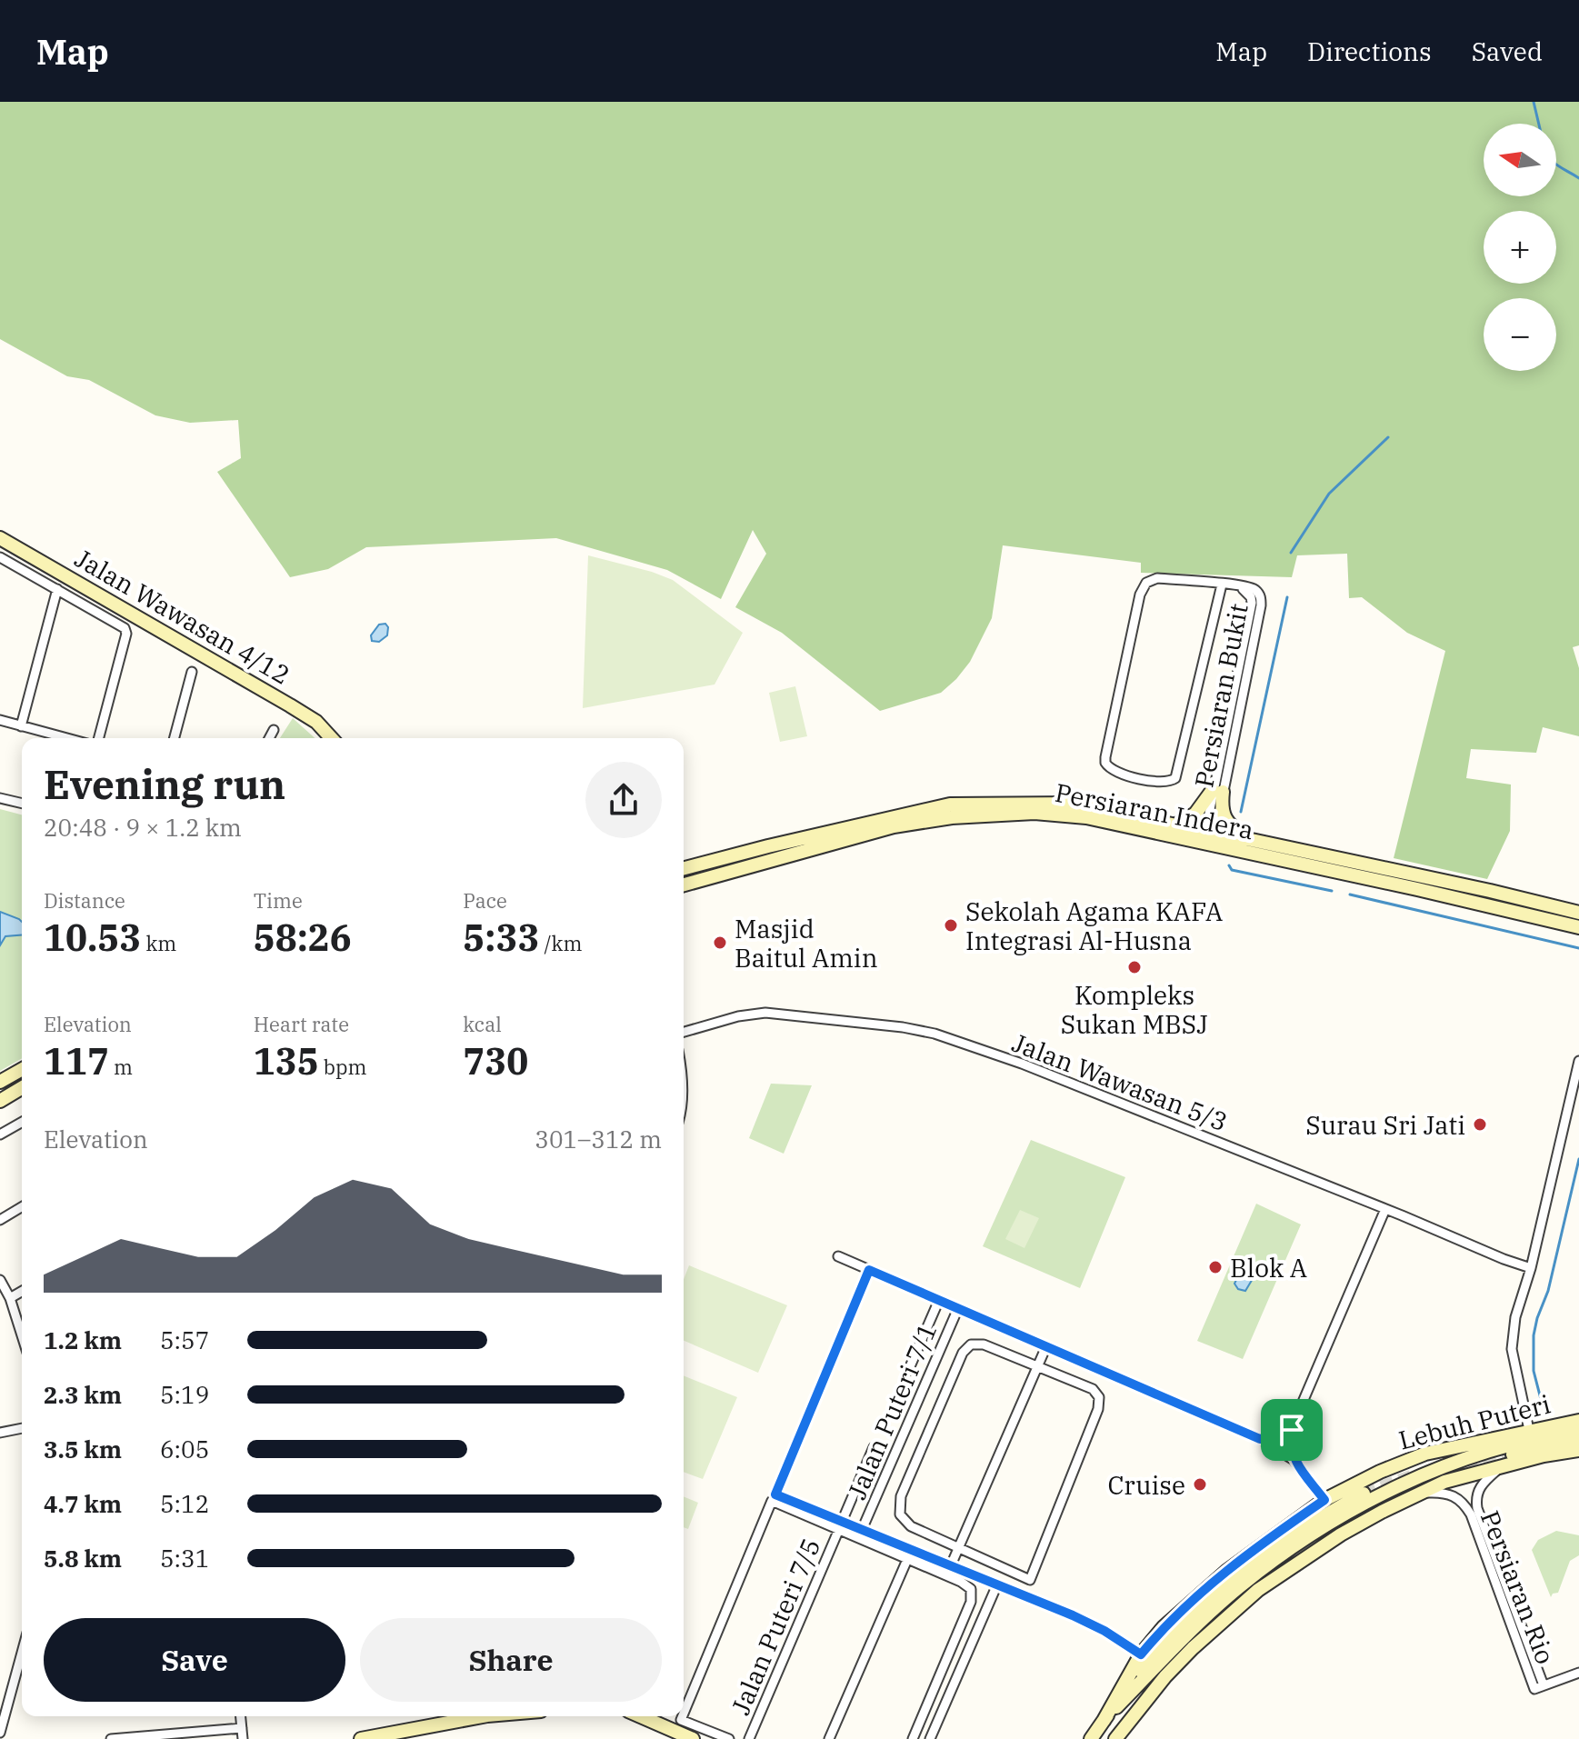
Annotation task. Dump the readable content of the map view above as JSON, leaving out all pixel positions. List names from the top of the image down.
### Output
{
  "streets": {
    "main road": ["Jalan Wawasan 4/12", "Persiaran Indera", "Lebuh Puteri"],
    "street": [
      "Persiaran Bukit",
      "Jalan Wawasan 5/3",
      "Jalan Puteri 7/1",
      "Persiaran Rio",
      "Jalan Puteri 7/5"
    ]
  },
  "crossings": [
    ["Persiaran Bukit", "Persiaran Indera"],
    ["Jalan Puteri 7/1", "Lebuh Puteri"],
    ["Jalan Puteri 7/1", "Jalan Puteri 7/5"],
    ["Lebuh Puteri", "Persiaran Rio"]
  ],
  "places": [
    "Sekolah Agama KAFA Integrasi Al-Husna",
    "Masjid Baitul Amin",
    "Kompleks Sukan MBSJ",
    "Surau Sri Jati",
    "Blok A",
    "Cruise"
  ],
  "north": "left",
  "page": {
    "header": "Map",
    "nav": ["Map", "Directions", "Saved"],
    "map_buttons": ["+", "−"],
    "heading": ["Evening run", "20:48 · 9 × 1.2 km"],
    "stats": [
      ["Distance", "10.53 km"],
      ["Time", "58:26"],
      ["Pace", "5:33 /km"],
      ["Elevation", "117 m"],
      ["Heart rate", "135 bpm"],
      ["kcal", "730"]
    ],
    "chart": ["Elevation", "301–312 m"],
    "list": [
      {
        "name": "1.2 km",
        "note": "5:57"
      },
      {
        "name": "2.3 km",
        "note": "5:19"
      },
      {
        "name": "3.5 km",
        "note": "6:05"
      },
      {
        "name": "4.7 km",
        "note": "5:12"
      },
      {
        "name": "5.8 km",
        "note": "5:31"
      }
    ],
    "buttons": ["Save", "Share"]
  }
}
